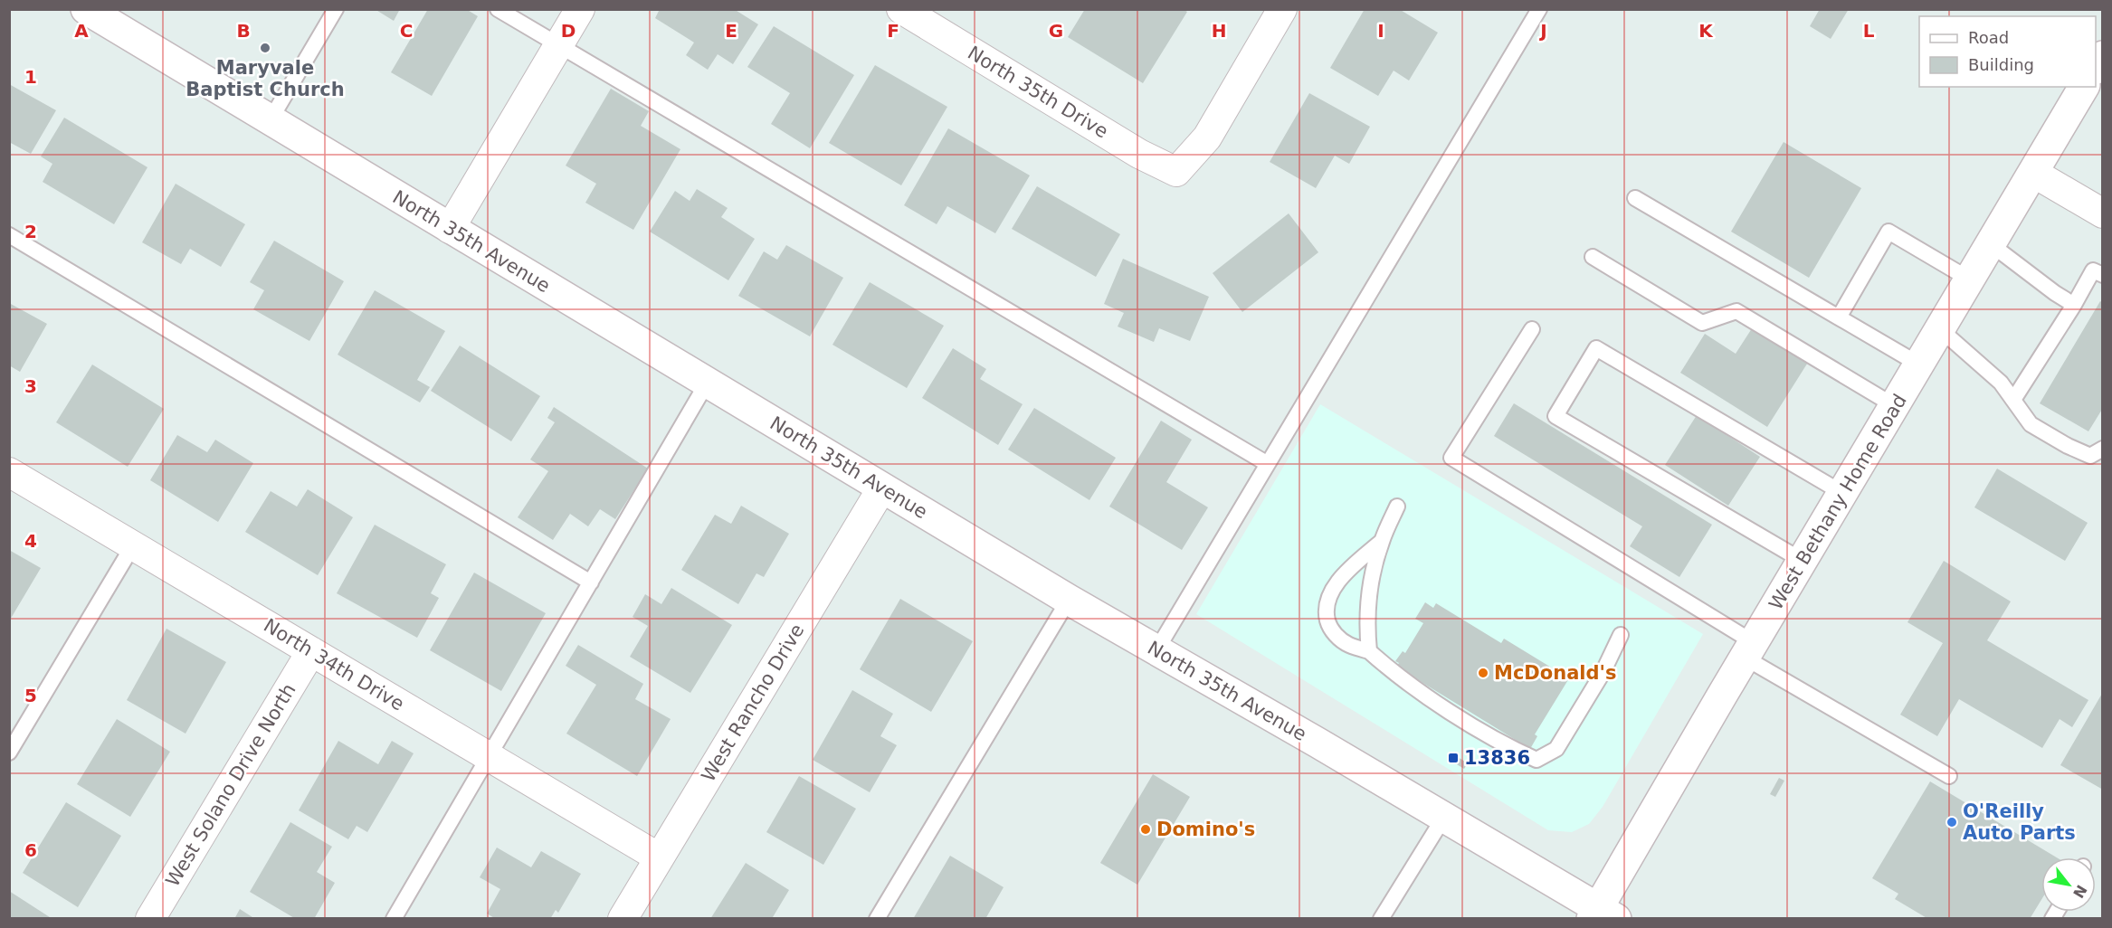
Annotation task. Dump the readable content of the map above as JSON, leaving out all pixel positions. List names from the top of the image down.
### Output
{
  "streets": {
    "main road": ["North 35th Avenue", "West Bethany Home Road"],
    "street": [
      "North 35th Drive",
      "North 34th Drive",
      "West Rancho Drive",
      "West Solano Drive North"
    ]
  },
  "crossings": [
    ["North 35th Avenue", "West Bethany Home Road"],
    ["North 35th Avenue", "West Rancho Drive"],
    ["North 34th Drive", "West Rancho Drive"],
    ["North 34th Drive", "West Solano Drive North"]
  ],
  "places": {
    "other": [
      "Maryvale Baptist Church",
      "McDonald's",
      "O'Reilly Auto Parts",
      "Domino's"
    ],
    "transit": ["13836"]
  },
  "legend": ["Road", "Building"],
  "north": "bottom right",
  "grid": {
    "columns": [
      "A",
      "B",
      "C",
      "D",
      "E",
      "F",
      "G",
      "H",
      "I",
      "J",
      "K",
      "L"
    ],
    "rows": [
      "1",
      "2",
      "3",
      "4",
      "5",
      "6"
    ]
  }
}
